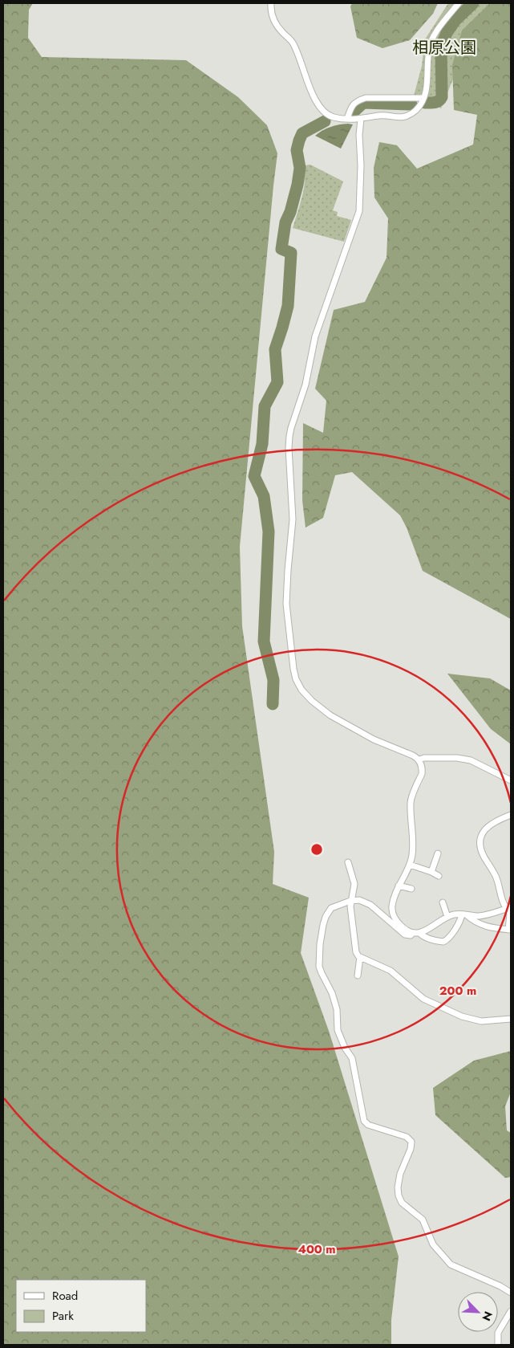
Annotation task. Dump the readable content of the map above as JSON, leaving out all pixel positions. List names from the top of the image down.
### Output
{
  "parks": ["相原公園"],
  "legend": ["Road", "Park"],
  "north": "bottom right",
  "rings": ["200 m", "400 m"]
}
